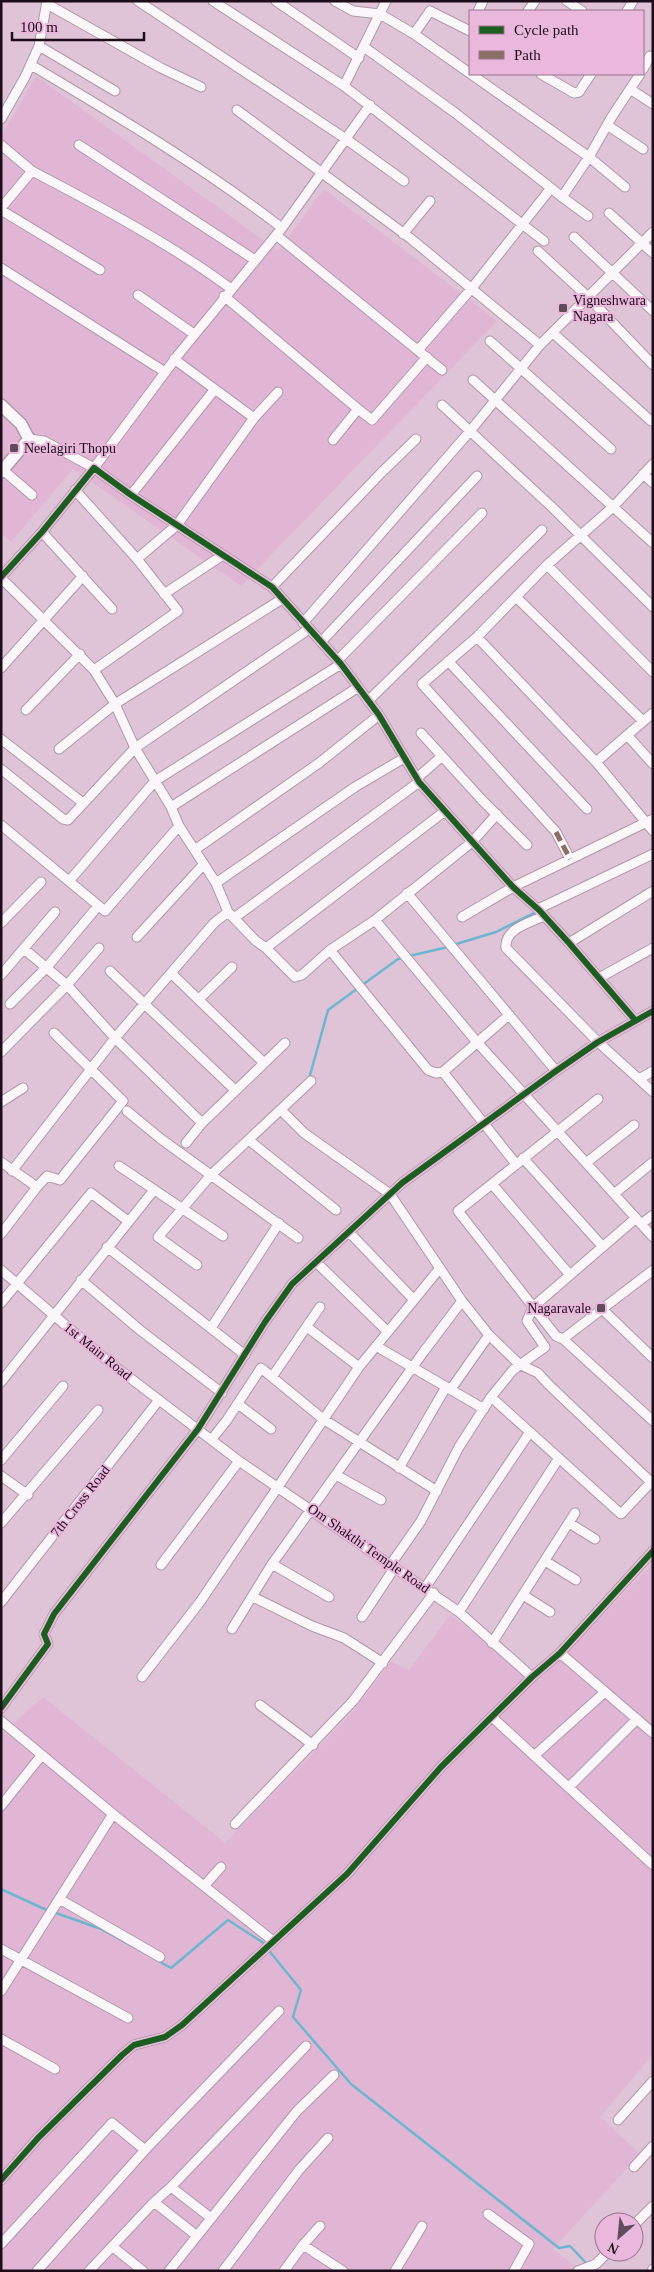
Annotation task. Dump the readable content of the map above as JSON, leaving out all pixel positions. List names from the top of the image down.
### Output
{
  "streets": {
    "street": ["1st Main Road", "7th Cross Road", "Om Shakthi Temple Road"]
  },
  "crossings": [
    ["1st Main Road", "7th Cross Road"],
    ["1st Main Road", "Om Shakthi Temple Road"]
  ],
  "places": {
    "transit": ["Vigneshwara Nagara", "Neelagiri Thopu", "Nagaravale"]
  },
  "legend": ["Cycle path", "Path"],
  "scale_bar": "100 m",
  "north": "bottom left"
}
